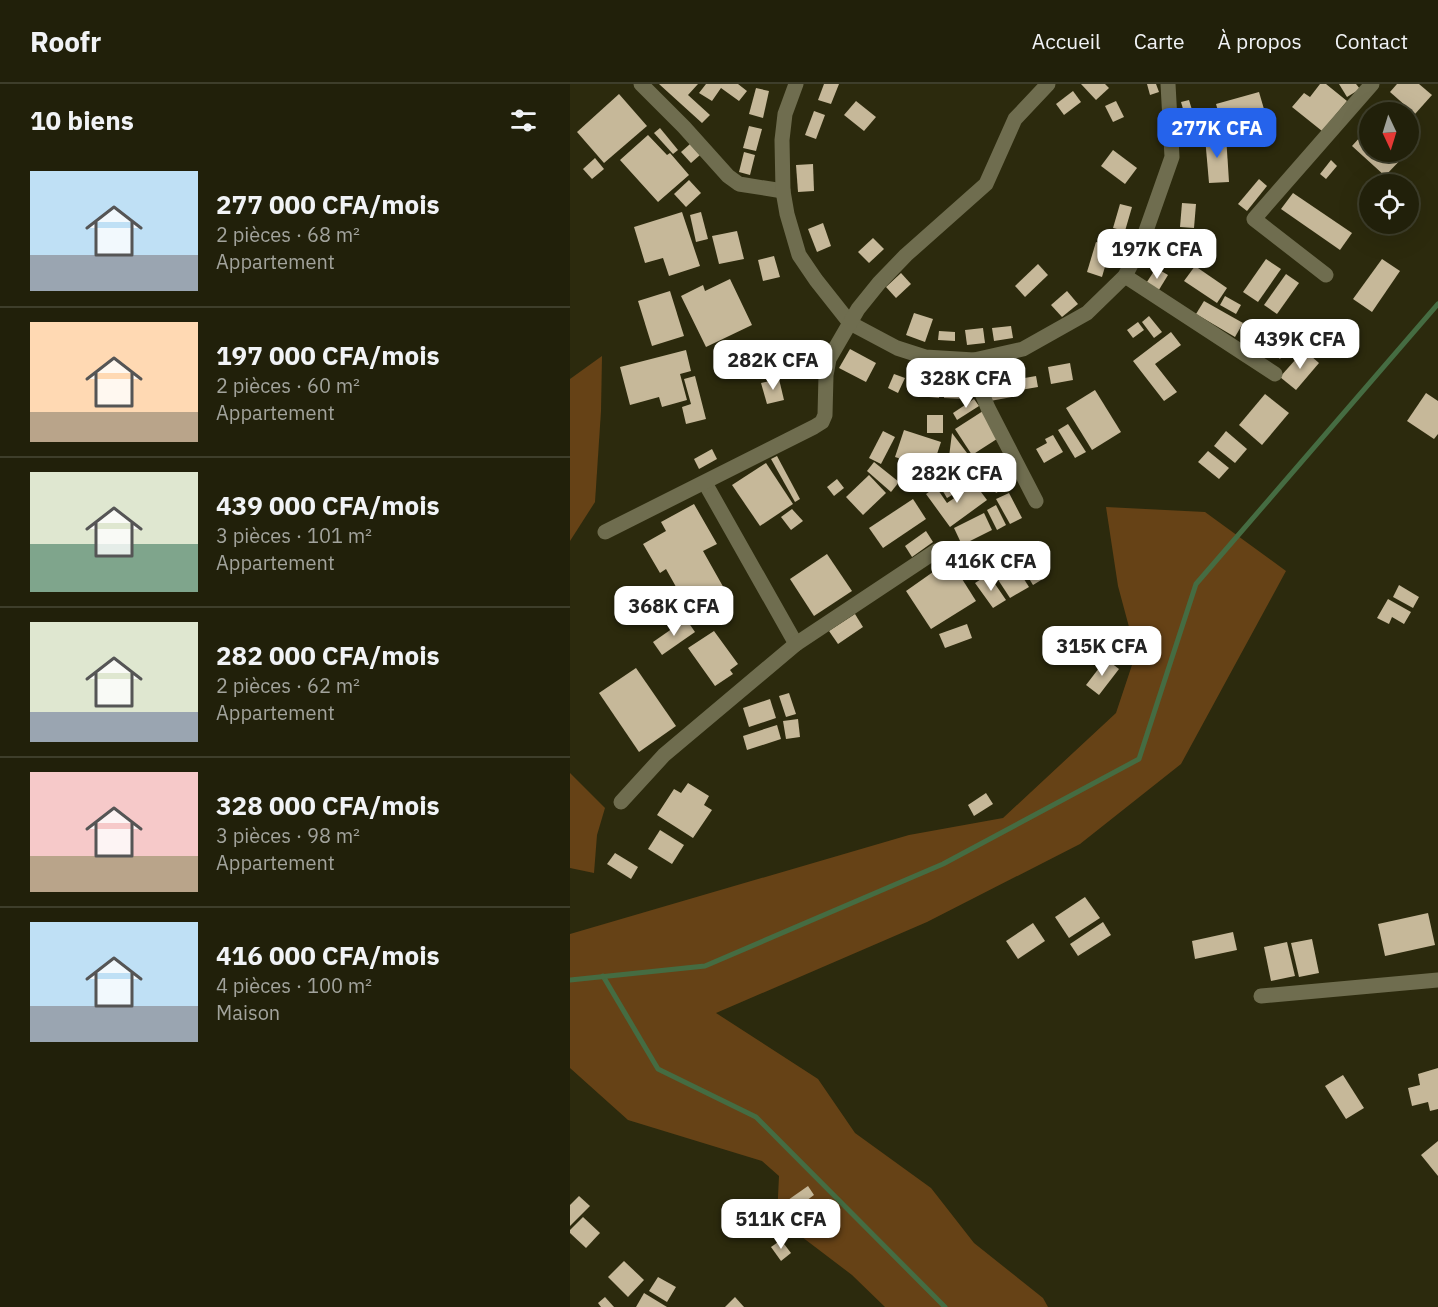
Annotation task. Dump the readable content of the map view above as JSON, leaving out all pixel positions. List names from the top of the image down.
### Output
{
  "north": "bottom",
  "page": {
    "header": "Roofr",
    "nav": [
      "Accueil",
      "Carte",
      "À propos",
      "Contact"
    ],
    "heading": "10 biens",
    "price": [
      "277K CFA",
      "197K CFA",
      "439K CFA",
      "282K CFA",
      "328K CFA",
      "282K CFA",
      "416K CFA",
      "368K CFA",
      "315K CFA",
      "511K CFA"
    ],
    "list": [
      {
        "name": "277 000 CFA/mois",
        "note": "2 pièces · 68 m² · Appartement"
      },
      {
        "name": "197 000 CFA/mois",
        "note": "2 pièces · 60 m² · Appartement"
      },
      {
        "name": "439 000 CFA/mois",
        "note": "3 pièces · 101 m² · Appartement"
      },
      {
        "name": "282 000 CFA/mois",
        "note": "2 pièces · 62 m² · Appartement"
      },
      {
        "name": "328 000 CFA/mois",
        "note": "3 pièces · 98 m² · Appartement"
      },
      {
        "name": "416 000 CFA/mois",
        "note": "4 pièces · 100 m² · Maison"
      }
    ]
  }
}
